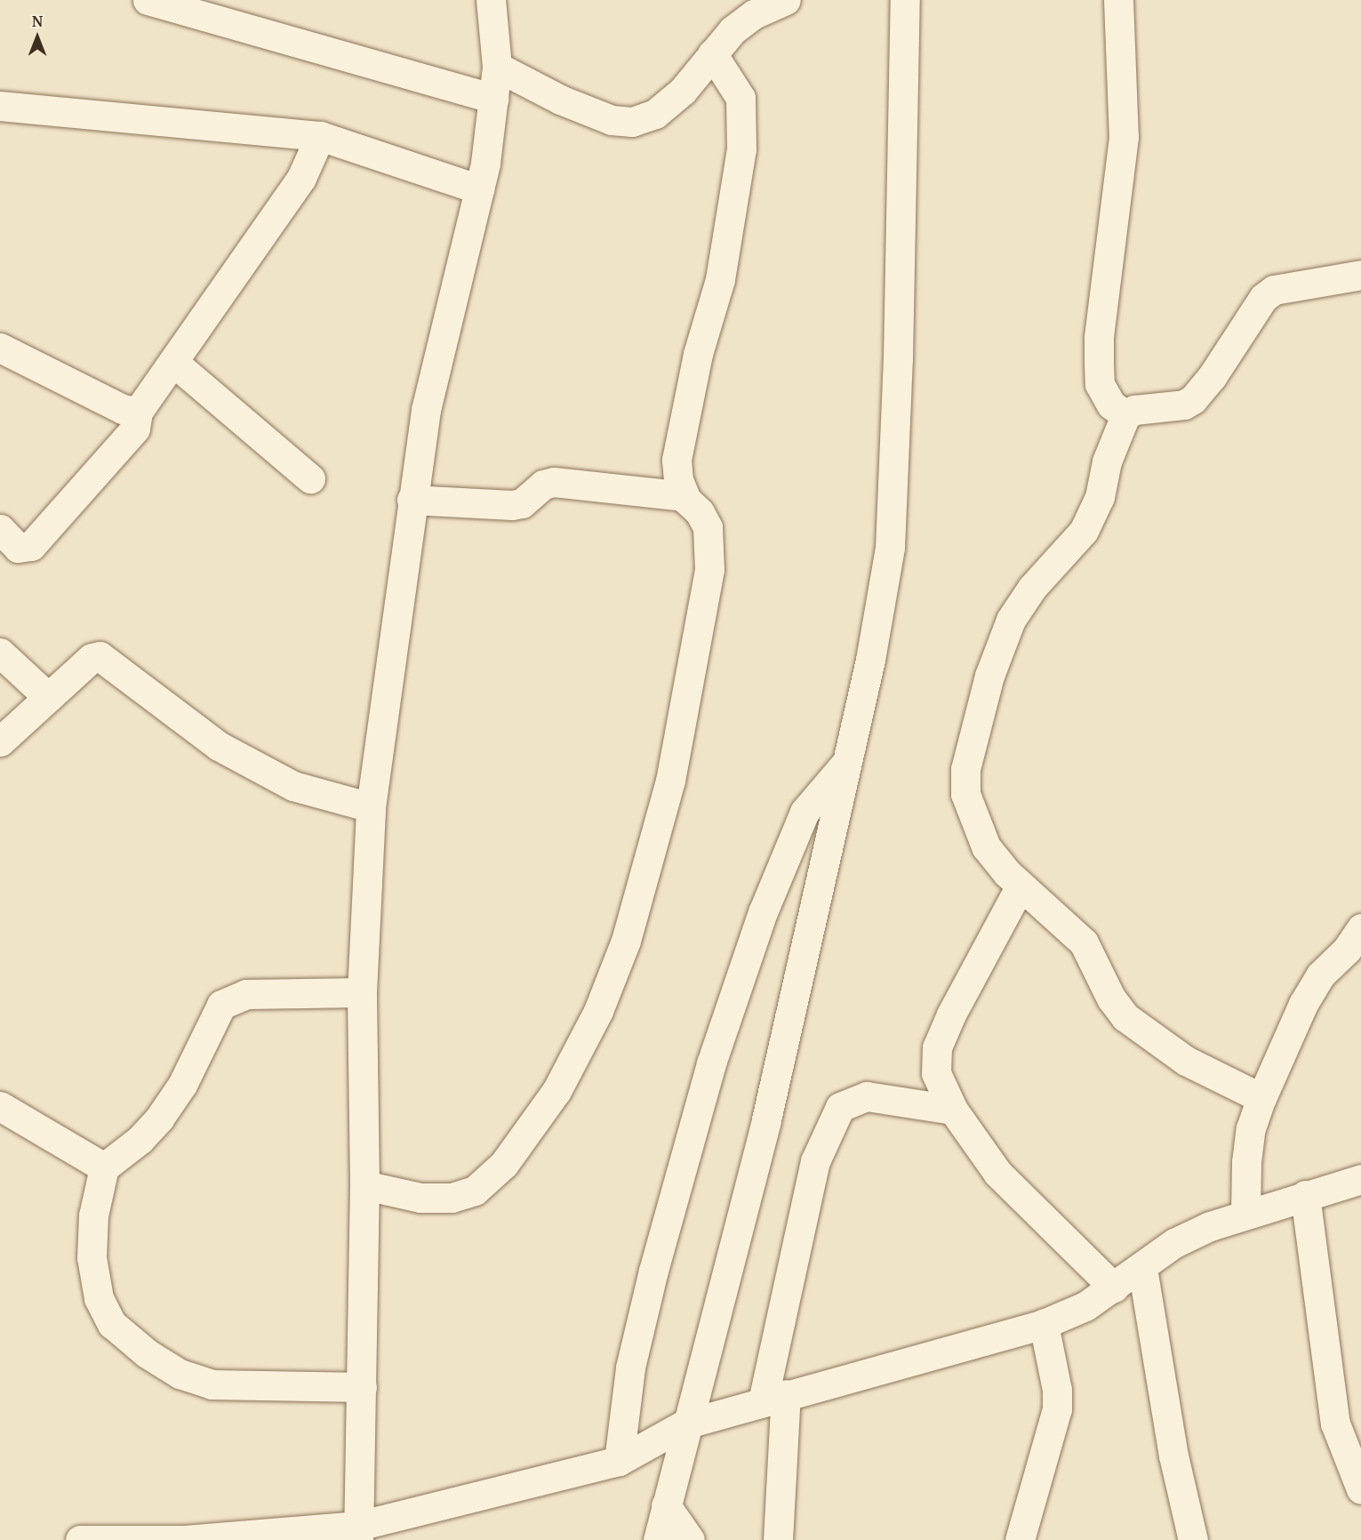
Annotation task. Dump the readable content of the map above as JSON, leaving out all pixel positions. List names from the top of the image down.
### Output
{
  "north": "top"
}
